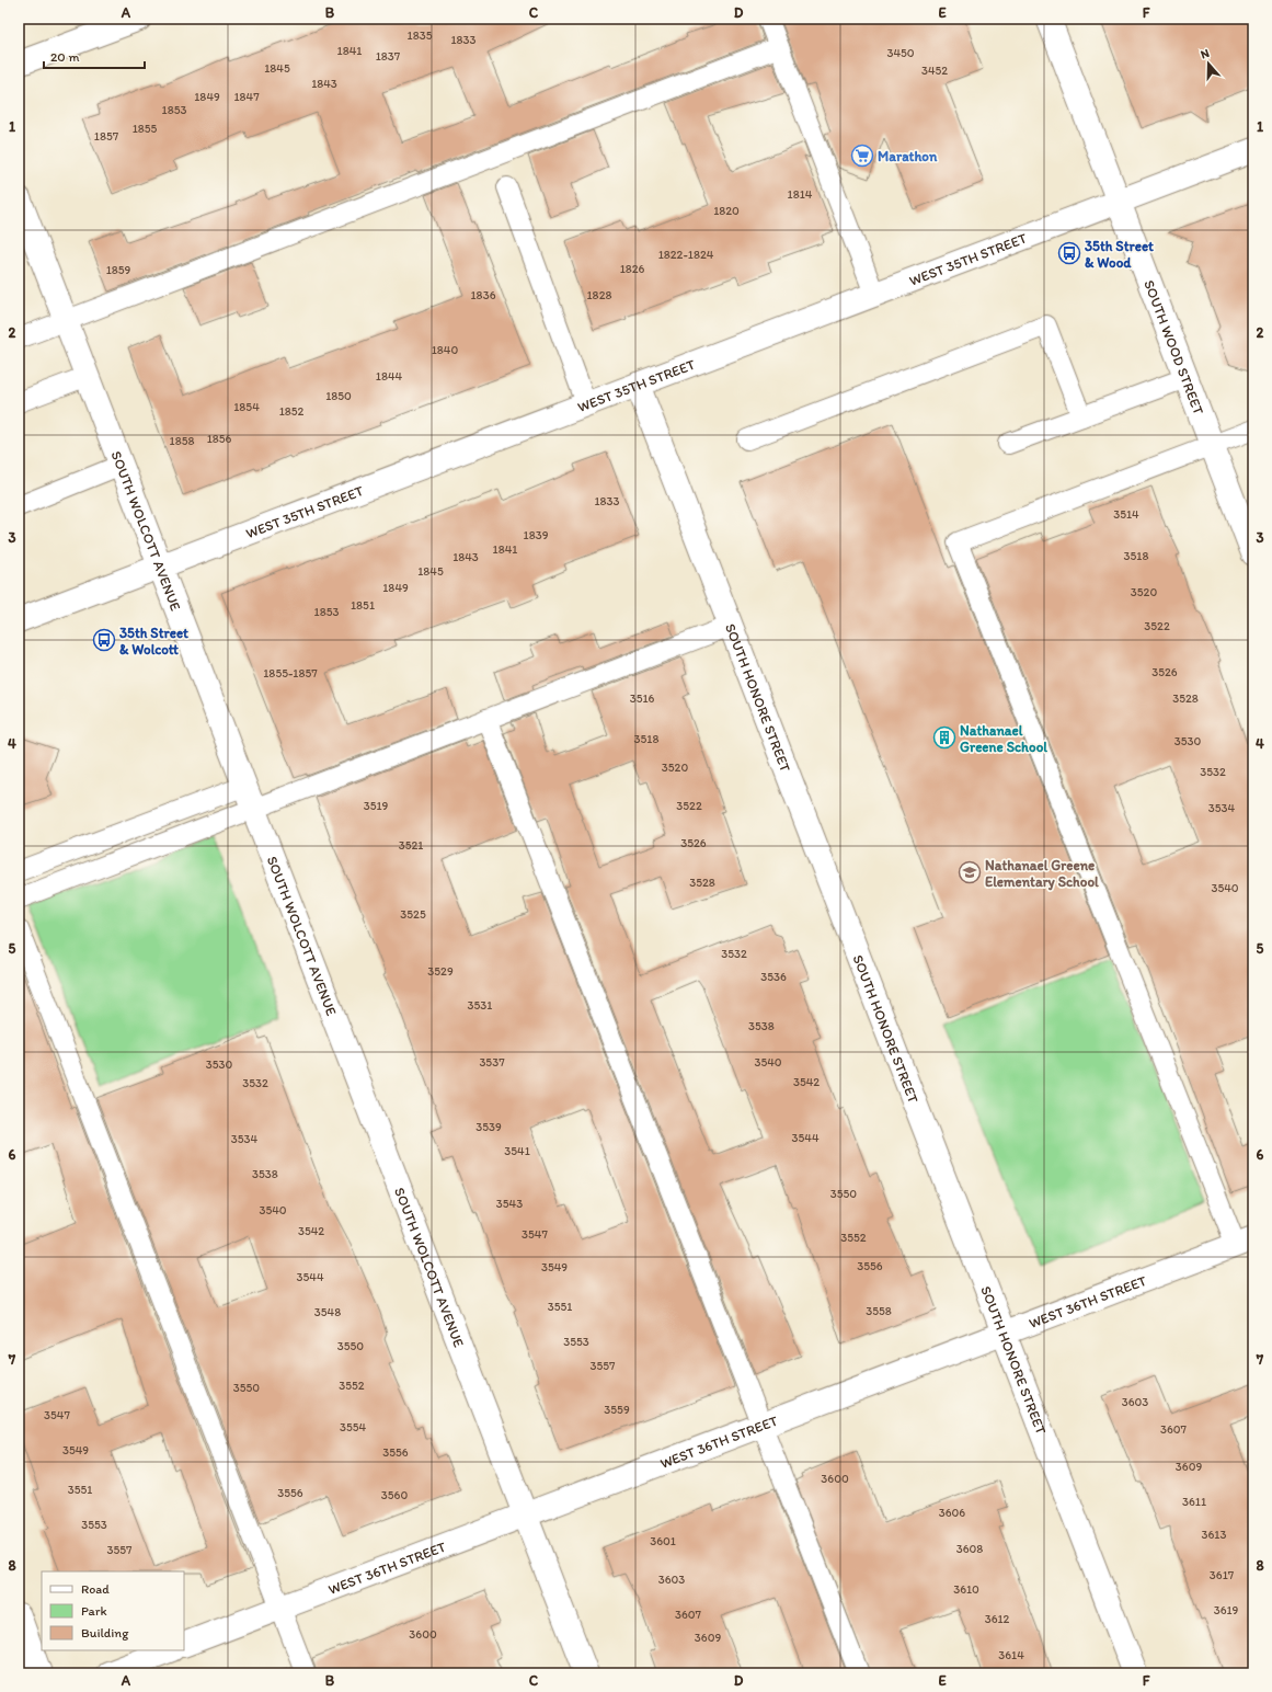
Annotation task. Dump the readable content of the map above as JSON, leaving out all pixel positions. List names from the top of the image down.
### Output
{
  "streets": {
    "street": [
      "WEST 35TH STREET",
      "SOUTH WOOD STREET",
      "SOUTH WOLCOTT AVENUE",
      "SOUTH HONORE STREET",
      "WEST 36TH STREET"
    ]
  },
  "crossings": [
    ["WEST 35TH STREET", "SOUTH WOOD STREET"],
    ["WEST 35TH STREET", "SOUTH WOLCOTT AVENUE"],
    ["WEST 35TH STREET", "SOUTH HONORE STREET"],
    ["SOUTH WOLCOTT AVENUE", "WEST 36TH STREET"],
    ["SOUTH HONORE STREET", "WEST 36TH STREET"]
  ],
  "places": {
    "supermarket": ["Marathon"],
    "bus stop": ["35th Street & Wood", "35th Street & Wolcott"],
    "building": ["Nathanael Greene School"],
    "school or university": ["Nathanael Greene Elementary School"]
  },
  "house_numbers": [
    "1835",
    "1833",
    "1841",
    "3450",
    "1837",
    "1845",
    "3452",
    "1843",
    "1849",
    "1847",
    "1853",
    "1855",
    "1857",
    "1814",
    "1820",
    "1822-1824",
    "1826",
    "1859",
    "1836",
    "1828",
    "1840",
    "1844",
    "1850",
    "1854",
    "1852",
    "1856",
    "1858",
    "1833",
    "3514",
    "1839",
    "1841",
    "3518",
    "1843",
    "1845",
    "1849",
    "3520",
    "1851",
    "1853",
    "3522",
    "3526",
    "1855-1857",
    "3516",
    "3528",
    "3518",
    "3530",
    "3520",
    "3532",
    "3519",
    "3522",
    "3534",
    "3526",
    "3521",
    "3528",
    "3540",
    "3525",
    "3532",
    "3529",
    "3536",
    "3531",
    "3538",
    "3537",
    "3540",
    "3530",
    "3542",
    "3532",
    "3539",
    "3544",
    "3534",
    "3541",
    "3538",
    "3550",
    "3543",
    "3540",
    "3542",
    "3547",
    "3552",
    "3556",
    "3549",
    "3544",
    "3551",
    "3558",
    "3548",
    "3553",
    "3550",
    "3557",
    "3552",
    "3550",
    "3603",
    "3559",
    "3547",
    "3554",
    "3607",
    "3549",
    "3556",
    "3609",
    "3600",
    "3551",
    "3556",
    "3560",
    "3611",
    "3606",
    "3553",
    "3613",
    "3601",
    "3608",
    "3557",
    "3617",
    "3603",
    "3610",
    "3619",
    "3607",
    "3612",
    "3600",
    "3609",
    "3614"
  ],
  "legend": ["Road", "Park", "Building"],
  "scale_bar": "20 m",
  "north": "top",
  "grid": {
    "columns": [
      "A",
      "B",
      "C",
      "D",
      "E",
      "F"
    ],
    "rows": [
      "1",
      "2",
      "3",
      "4",
      "5",
      "6",
      "7",
      "8"
    ]
  }
}
